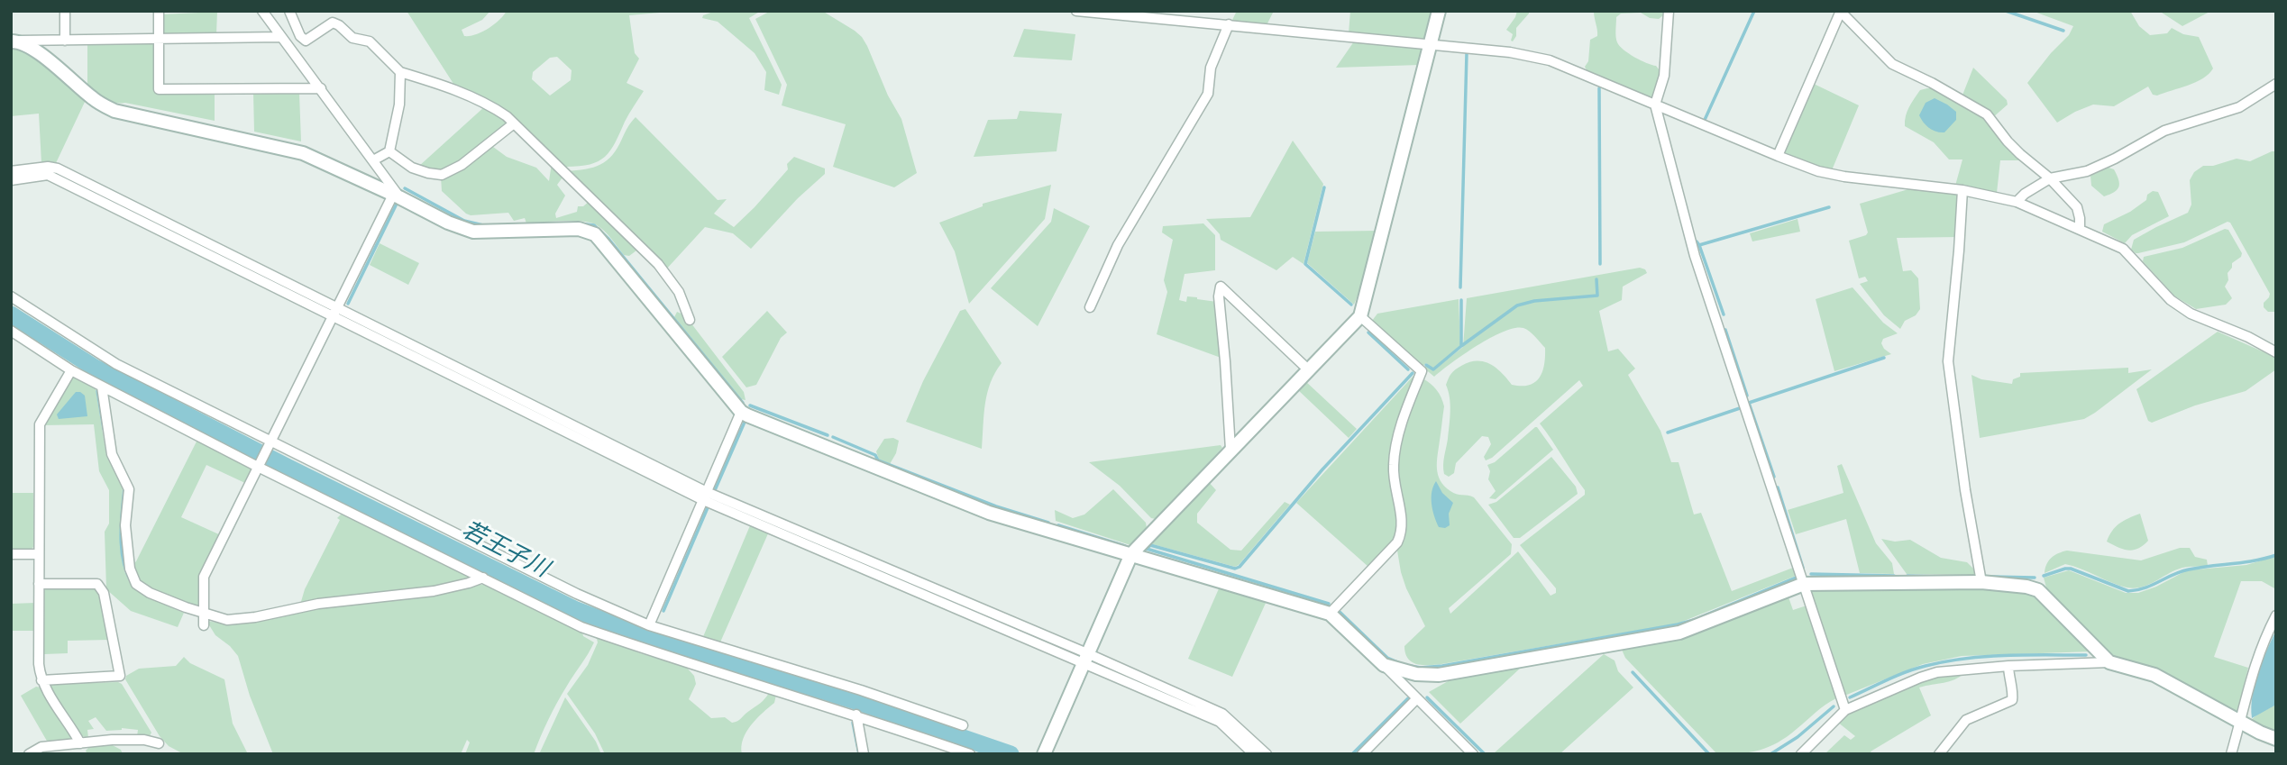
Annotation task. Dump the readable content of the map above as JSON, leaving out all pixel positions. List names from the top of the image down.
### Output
{
  "water": ["若王子川"]
}
